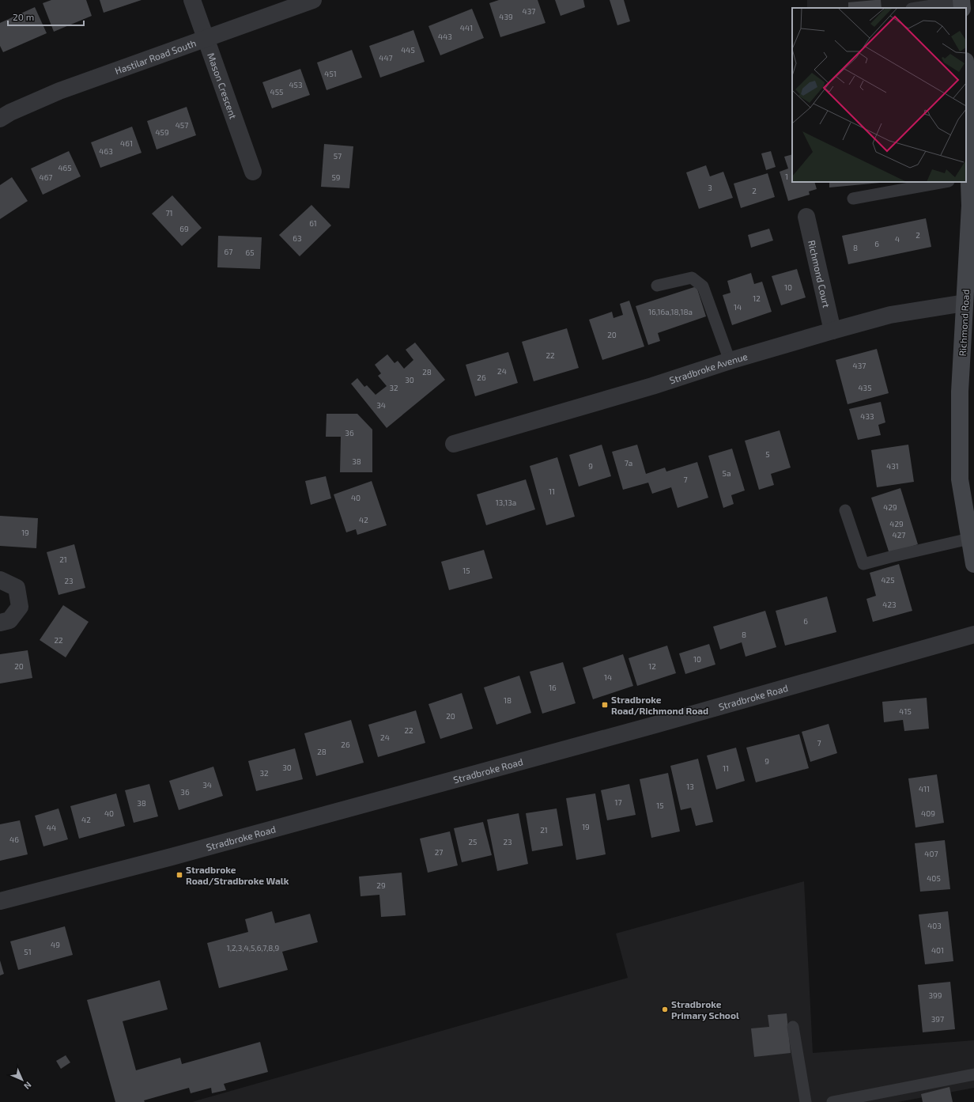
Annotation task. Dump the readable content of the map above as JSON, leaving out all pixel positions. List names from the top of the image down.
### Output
{
  "streets": {
    "main road": ["Richmond Road"],
    "street": [
      "Hastilar Road South",
      "Mason Crescent",
      "Richmond Court",
      "Stradbroke Avenue",
      "Stradbroke Road"
    ]
  },
  "crossings": [
    ["Hastilar Road South", "Mason Crescent"],
    ["Richmond Court", "Stradbroke Avenue"],
    ["Richmond Road", "Stradbroke Avenue"]
  ],
  "places": {
    "transit": ["Stradbroke Road/Richmond Road", "Stradbroke Road/Stradbroke Walk"],
    "other": ["Stradbroke Primary School"]
  },
  "house_numbers": [
    "437",
    "439",
    "441",
    "443",
    "445",
    "447",
    "451",
    "453",
    "455",
    "457",
    "459",
    "461",
    "463",
    "57",
    "465",
    "1",
    "467",
    "59",
    "3",
    "2",
    "71",
    "61",
    "69",
    "2",
    "63",
    "4",
    "6",
    "8",
    "67",
    "65",
    "10",
    "12",
    "14",
    "16,16a,18,18a",
    "20",
    "22",
    "437",
    "24",
    "28",
    "26",
    "30",
    "32",
    "435",
    "34",
    "433",
    "36",
    "5",
    "38",
    "7a",
    "9",
    "431",
    "5a",
    "7",
    "11",
    "40",
    "13,13a",
    "429",
    "42",
    "429",
    "19",
    "427",
    "21",
    "15",
    "425",
    "23",
    "423",
    "6",
    "8",
    "22",
    "10",
    "20",
    "12",
    "14",
    "16",
    "18",
    "415",
    "20",
    "22",
    "24",
    "7",
    "26",
    "28",
    "9",
    "30",
    "11",
    "32",
    "34",
    "13",
    "411",
    "36",
    "17",
    "38",
    "15",
    "40",
    "409",
    "42",
    "19",
    "44",
    "21",
    "46",
    "25",
    "23",
    "27",
    "407",
    "405",
    "29",
    "403",
    "49",
    "1,2,3,4,5,6,7,8,9",
    "401",
    "51",
    "399",
    "397"
  ],
  "scale_bar": "20 m",
  "north": "bottom right"
}
